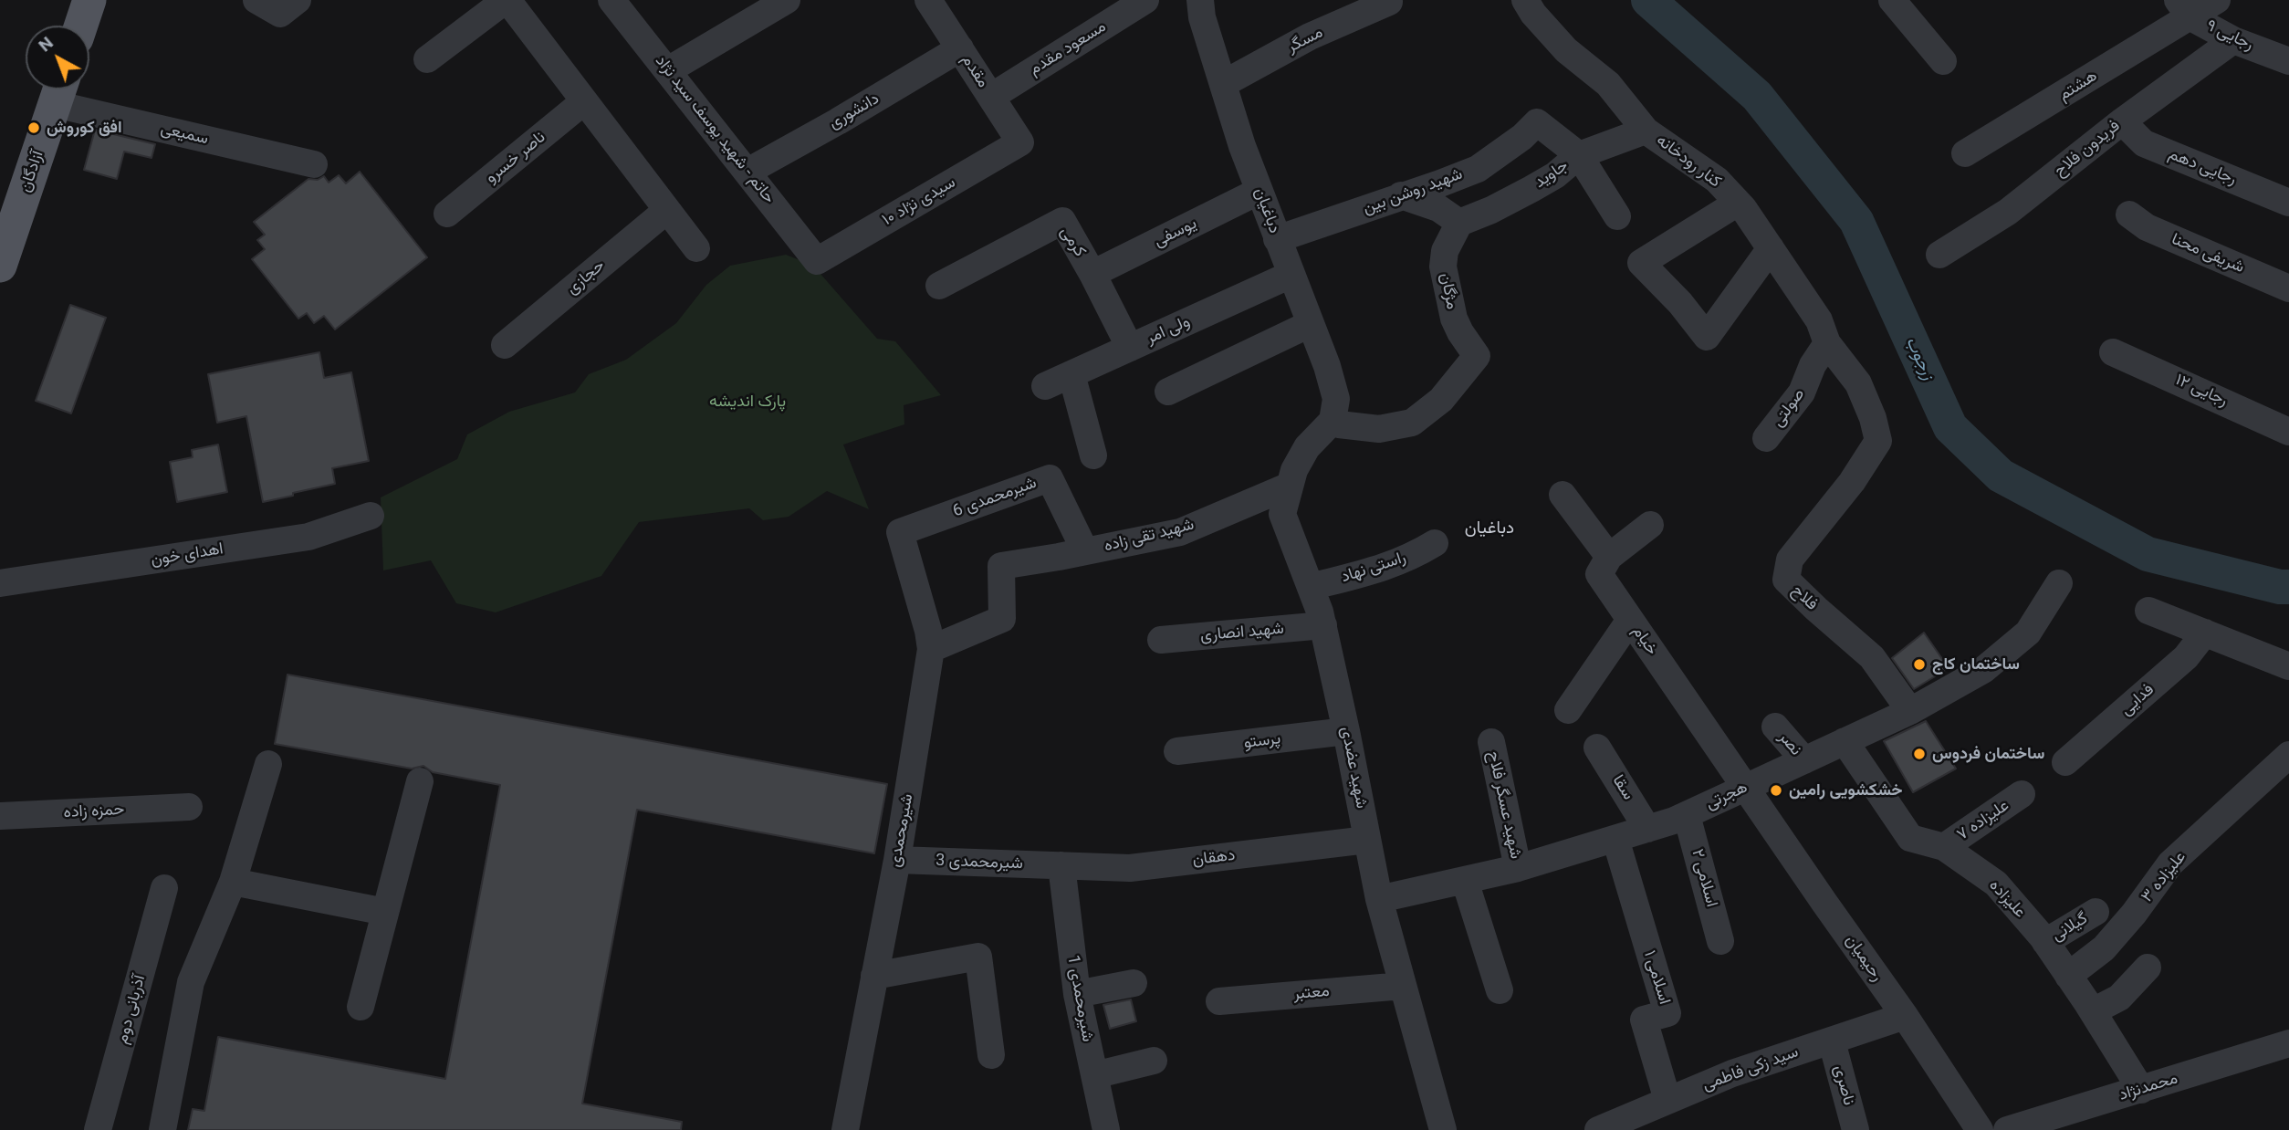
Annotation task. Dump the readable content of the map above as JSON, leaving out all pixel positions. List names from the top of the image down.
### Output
{
  "streets": {
    "main road": ["آزادگان"],
    "street": [
      "رجایی ۹",
      "مسگر",
      "مسعود مقدم",
      "مقدم",
      "هشتم",
      "دانشوری",
      "حاتم - شهید یوسف سید نژاد",
      "سمیعی",
      "فریدون فلاح",
      "ناصر خسرو",
      "کنار رودخانه",
      "رجایی دهم",
      "جاوید",
      "شهید روشن بین",
      "سیدی نژاد ۱۰",
      "دباغیان",
      "یوسفی",
      "کرمی",
      "شریفی محنا",
      "حجازی",
      "مژگان",
      "ولی امر",
      "رجایی ۱۲",
      "صولتی",
      "شیرمحمدی 6",
      "شهید تقی زاده",
      "اهدای خون",
      "راستی نهاد",
      "فلاح",
      "شهید انصاری",
      "خیام",
      "فدایی",
      "پرستو",
      "نصر",
      "شهید عضدی",
      "سقا",
      "هجرتی",
      "شهید عسگر فلاح",
      "حمزه زاده",
      "علیزاده ۷",
      "شیرمحمدی",
      "دهقان",
      "شیرمحمدی 3",
      "علیزاده ۳",
      "اسلامی ۲",
      "علیزاده",
      "گیلانی",
      "رحیمیان",
      "اسلامی ۱",
      "معتبر",
      "شیرمحمدی 1",
      "آذربانی دوم",
      "سید زکی فاطمی",
      "ناصری",
      "محمدنژاد"
    ]
  },
  "crossings": [
    ["رجایی ۹", "هشتم"],
    ["رجایی ۹", "فریدون فلاح"],
    ["مسگر", "دباغیان"],
    ["مسعود مقدم", "مقدم"],
    ["مقدم", "دانشوری"],
    ["مقدم", "سیدی نژاد ۱۰"],
    ["دانشوری", "حاتم - شهید یوسف سید نژاد"],
    ["حاتم - شهید یوسف سید نژاد", "سیدی نژاد ۱۰"],
    ["سمیعی", "آزادگان"],
    ["فریدون فلاح", "رجایی دهم"],
    ["کنار رودخانه", "جاوید"],
    ["کنار رودخانه", "صولتی"],
    ["کنار رودخانه", "فلاح"],
    ["جاوید", "شهید روشن بین"],
    ["جاوید", "مژگان"],
    ["شهید روشن بین", "دباغیان"],
    ["دباغیان", "یوسفی"],
    ["دباغیان", "مژگان"],
    ["دباغیان", "ولی امر"],
    ["دباغیان", "شهید عضدی"],
    ["یوسفی", "کرمی"],
    ["کرمی", "ولی امر"],
    ["مژگان", "شهید عضدی"],
    ["شیرمحمدی 6", "شهید تقی زاده"],
    ["شیرمحمدی 6", "شیرمحمدی"],
    ["شهید تقی زاده", "شهید عضدی"],
    ["شهید تقی زاده", "شیرمحمدی"],
    ["راستی نهاد", "شهید عضدی"],
    ["فلاح", "هجرتی"],
    ["شهید انصاری", "شهید عضدی"],
    ["خیام", "هجرتی"],
    ["خیام", "رحیمیان"],
    ["پرستو", "شهید عضدی"],
    ["نصر", "هجرتی"],
    ["شهید عضدی", "هجرتی"],
    ["شهید عضدی", "دهقان"],
    ["شهید عضدی", "معتبر"],
    ["سقا", "هجرتی"],
    ["هجرتی", "شهید عسگر فلاح"],
    ["هجرتی", "اسلامی ۲"],
    ["هجرتی", "علیزاده"],
    ["هجرتی", "رحیمیان"],
    ["هجرتی", "اسلامی ۱"],
    ["علیزاده ۷", "علیزاده"],
    ["شیرمحمدی", "شیرمحمدی 3"],
    ["دهقان", "شیرمحمدی 3"],
    ["دهقان", "شیرمحمدی 1"],
    ["شیرمحمدی 3", "شیرمحمدی 1"],
    ["علیزاده ۳", "علیزاده"],
    ["علیزاده", "گیلانی"],
    ["علیزاده", "محمدنژاد"],
    ["رحیمیان", "سید زکی فاطمی"],
    ["اسلامی ۱", "سید زکی فاطمی"],
    ["سید زکی فاطمی", "ناصری"]
  ],
  "districts": ["دباغیان"],
  "water": ["زرجوب"],
  "parks": ["پارک اندیشه"],
  "places": [
    "افق کوروش",
    "ساختمان کاج",
    "ساختمان فردوس",
    "خشکشویی رامین"
  ],
  "north": "top left"
}
